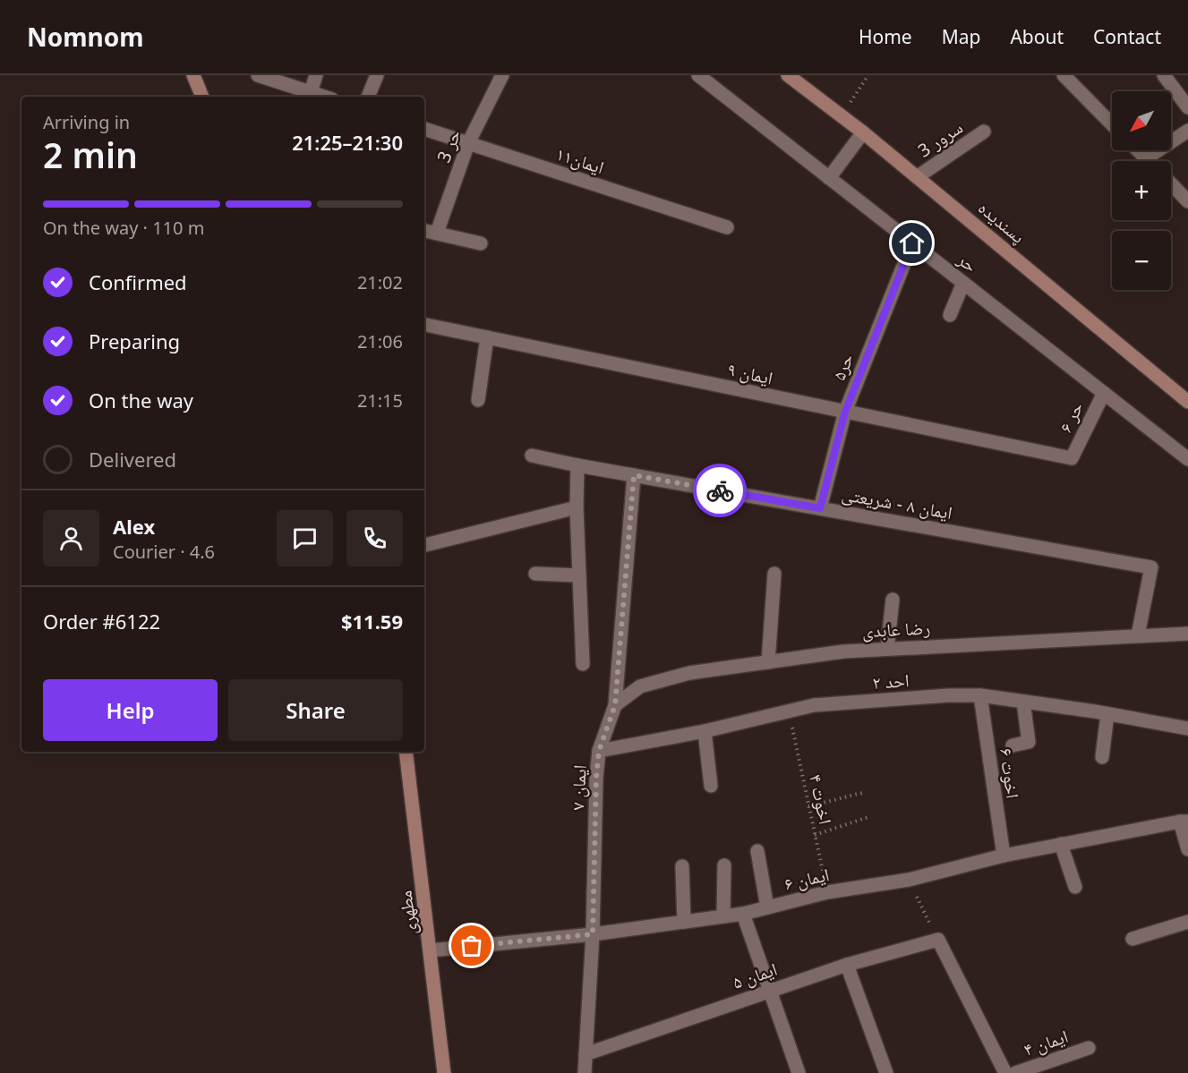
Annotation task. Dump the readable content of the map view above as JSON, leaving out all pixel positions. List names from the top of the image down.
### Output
{
  "streets": {
    "street": [
      "سرور 3",
      "حر 3",
      "ایمان۱۱",
      "پسندیده",
      "حر",
      "حر۵",
      "ایمان ۹",
      "حر ۶",
      "ایمان ۸ - شریعتی",
      "رضا عابدی",
      "احد ۲",
      "اخوت ۶",
      "ایمان ۷",
      "ایمان ۶",
      "مطهری",
      "ایمان ۵",
      "ایمان ۴"
    ],
    "path": ["اخوت ۴"]
  },
  "crossings": [
    ["سرور 3", "پسندیده"],
    ["حر 3", "ایمان۱۱"],
    ["حر", "حر۵"],
    ["حر", "حر ۶"],
    ["حر۵", "ایمان ۹"],
    ["حر۵", "ایمان ۸ - شریعتی"],
    ["ایمان ۹", "حر ۶"],
    ["ایمان ۸ - شریعتی", "رضا عابدی"],
    ["ایمان ۸ - شریعتی", "ایمان ۷"],
    ["رضا عابدی", "ایمان ۷"],
    ["احد ۲", "اخوت ۶"],
    ["احد ۲", "ایمان ۷"],
    ["احد ۲", "اخوت ۴"],
    ["اخوت ۶", "ایمان ۶"],
    ["ایمان ۷", "ایمان ۶"],
    ["ایمان ۷", "ایمان ۵"],
    ["اخوت ۴", "ایمان ۶"],
    ["ایمان ۶", "مطهری"]
  ],
  "north": "bottom left",
  "page": {
    "header": "Nomnom",
    "nav": [
      "Home",
      "Map",
      "About",
      "Contact"
    ],
    "map_buttons": ["+", "−"],
    "heading": ["2 min", "Arriving in", "21:25–21:30"],
    "panel": [
      "Alex",
      "Courier · 4.6",
      "Order #6122",
      "$11.59"
    ],
    "bar": "On the way · 110 m",
    "list": [
      ["Confirmed", "21:02"],
      ["Preparing", "21:06"],
      ["On the way", "21:15"],
      "Delivered"
    ],
    "buttons": ["Help", "Share"]
  }
}
